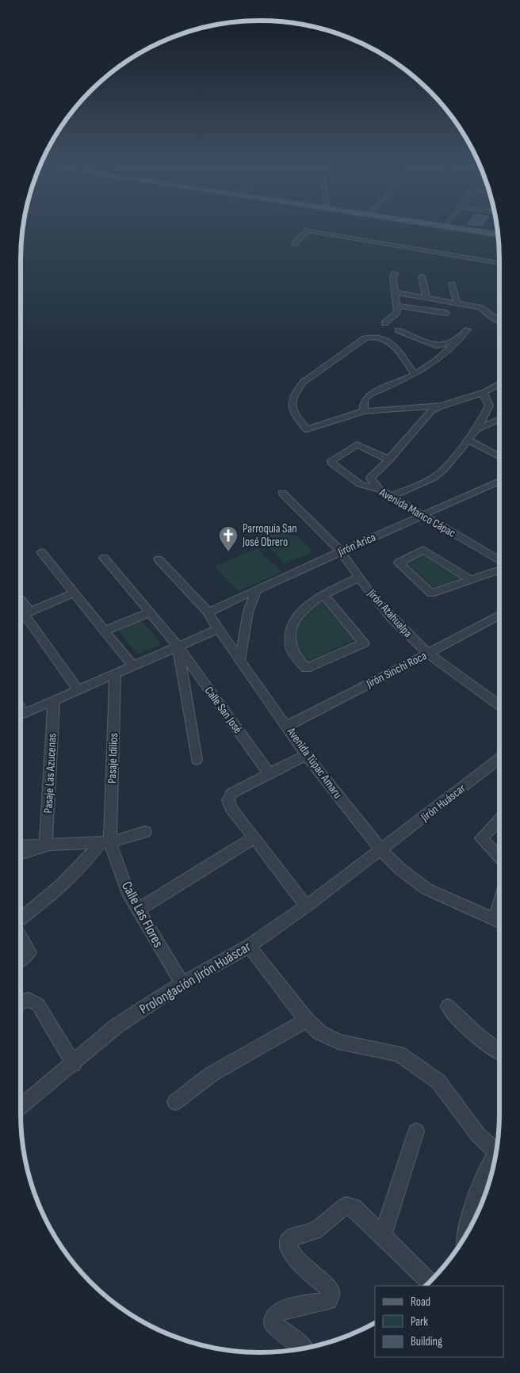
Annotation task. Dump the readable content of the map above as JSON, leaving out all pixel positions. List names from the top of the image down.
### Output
{
  "streets": {
    "street": [
      "Avenida Manco Cápac",
      "Jirón Arica",
      "Jirón Atahualpa",
      "Jirón Sinchi Roca",
      "Calle San José",
      "Pasaje Idilios",
      "Avenida Túpac Amaru",
      "Pasaje Las Azucenas",
      "Jirón Huáscar",
      "Calle Las Flores",
      "Prolongación Jirón Huáscar"
    ]
  },
  "crossings": [
    ["Avenida Manco Cápac", "Jirón Arica"],
    ["Jirón Arica", "Jirón Atahualpa"],
    ["Jirón Arica", "Avenida Túpac Amaru"],
    ["Jirón Atahualpa", "Jirón Sinchi Roca"],
    ["Jirón Sinchi Roca", "Avenida Túpac Amaru"],
    ["Pasaje Idilios", "Calle Las Flores"],
    ["Avenida Túpac Amaru", "Jirón Huáscar"],
    ["Avenida Túpac Amaru", "Prolongación Jirón Huáscar"],
    ["Jirón Huáscar", "Prolongación Jirón Huáscar"],
    ["Calle Las Flores", "Prolongación Jirón Huáscar"]
  ],
  "places": {
    "church": ["Parroquia San José Obrero"]
  },
  "legend": ["Road", "Park", "Building"]
}
